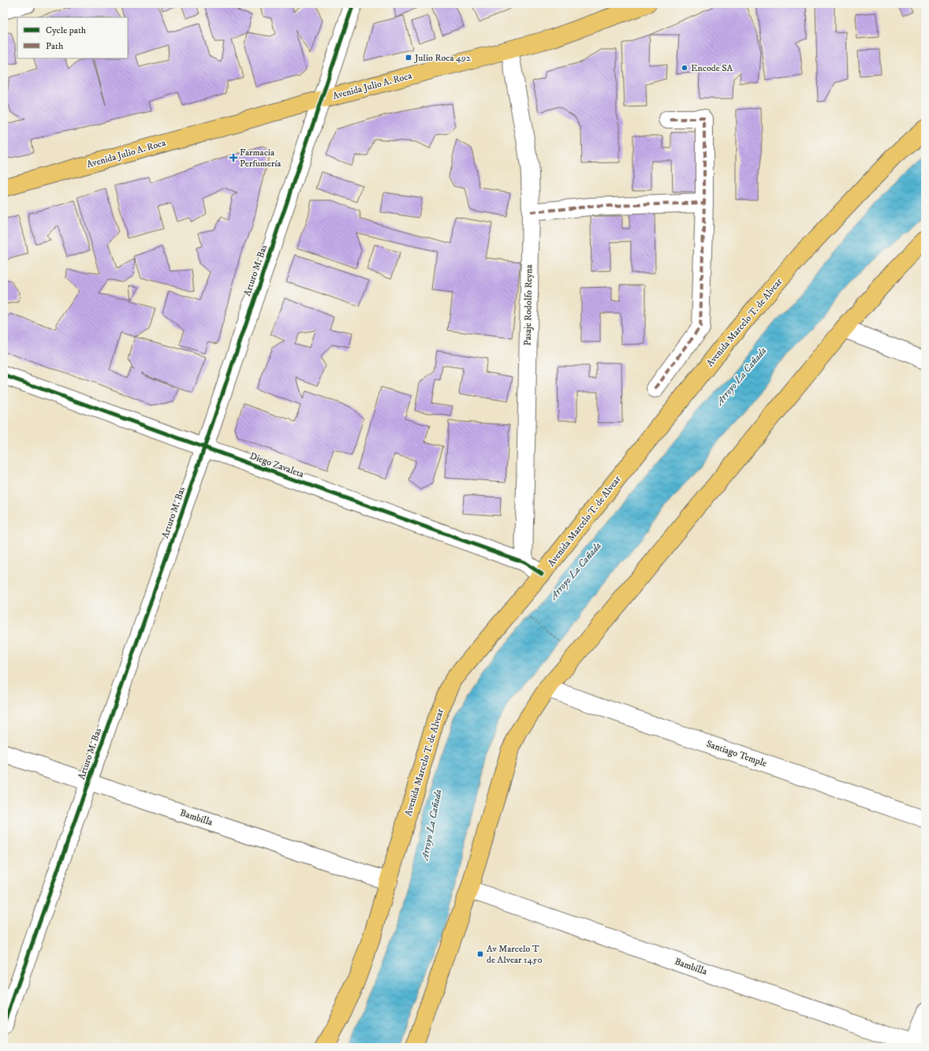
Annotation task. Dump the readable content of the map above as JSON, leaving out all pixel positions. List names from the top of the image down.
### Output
{
  "streets": {
    "main road": ["Avenida Julio A. Roca", "Avenida Marcelo T. de Alvear"],
    "street": [
      "Arturo M. Bas",
      "Pasaje Rodolfo Reyna",
      "Diego Zavaleta",
      "Santiago Temple",
      "Bambilla"
    ]
  },
  "crossings": [
    ["Avenida Julio A. Roca", "Arturo M. Bas"],
    ["Avenida Julio A. Roca", "Pasaje Rodolfo Reyna"],
    ["Arturo M. Bas", "Diego Zavaleta"],
    ["Arturo M. Bas", "Bambilla"],
    ["Pasaje Rodolfo Reyna", "Diego Zavaleta"],
    ["Avenida Marcelo T. de Alvear", "Diego Zavaleta"],
    ["Avenida Marcelo T. de Alvear", "Bambilla"]
  ],
  "water": ["Arroyo La Cañada"],
  "places": {
    "transit": ["Julio Roca 492", "Av Marcelo T de Alvear 1450"],
    "other": ["Encode SA"],
    "health": ["Farmacia Perfumería"]
  },
  "legend": ["Cycle path", "Path"]
}
